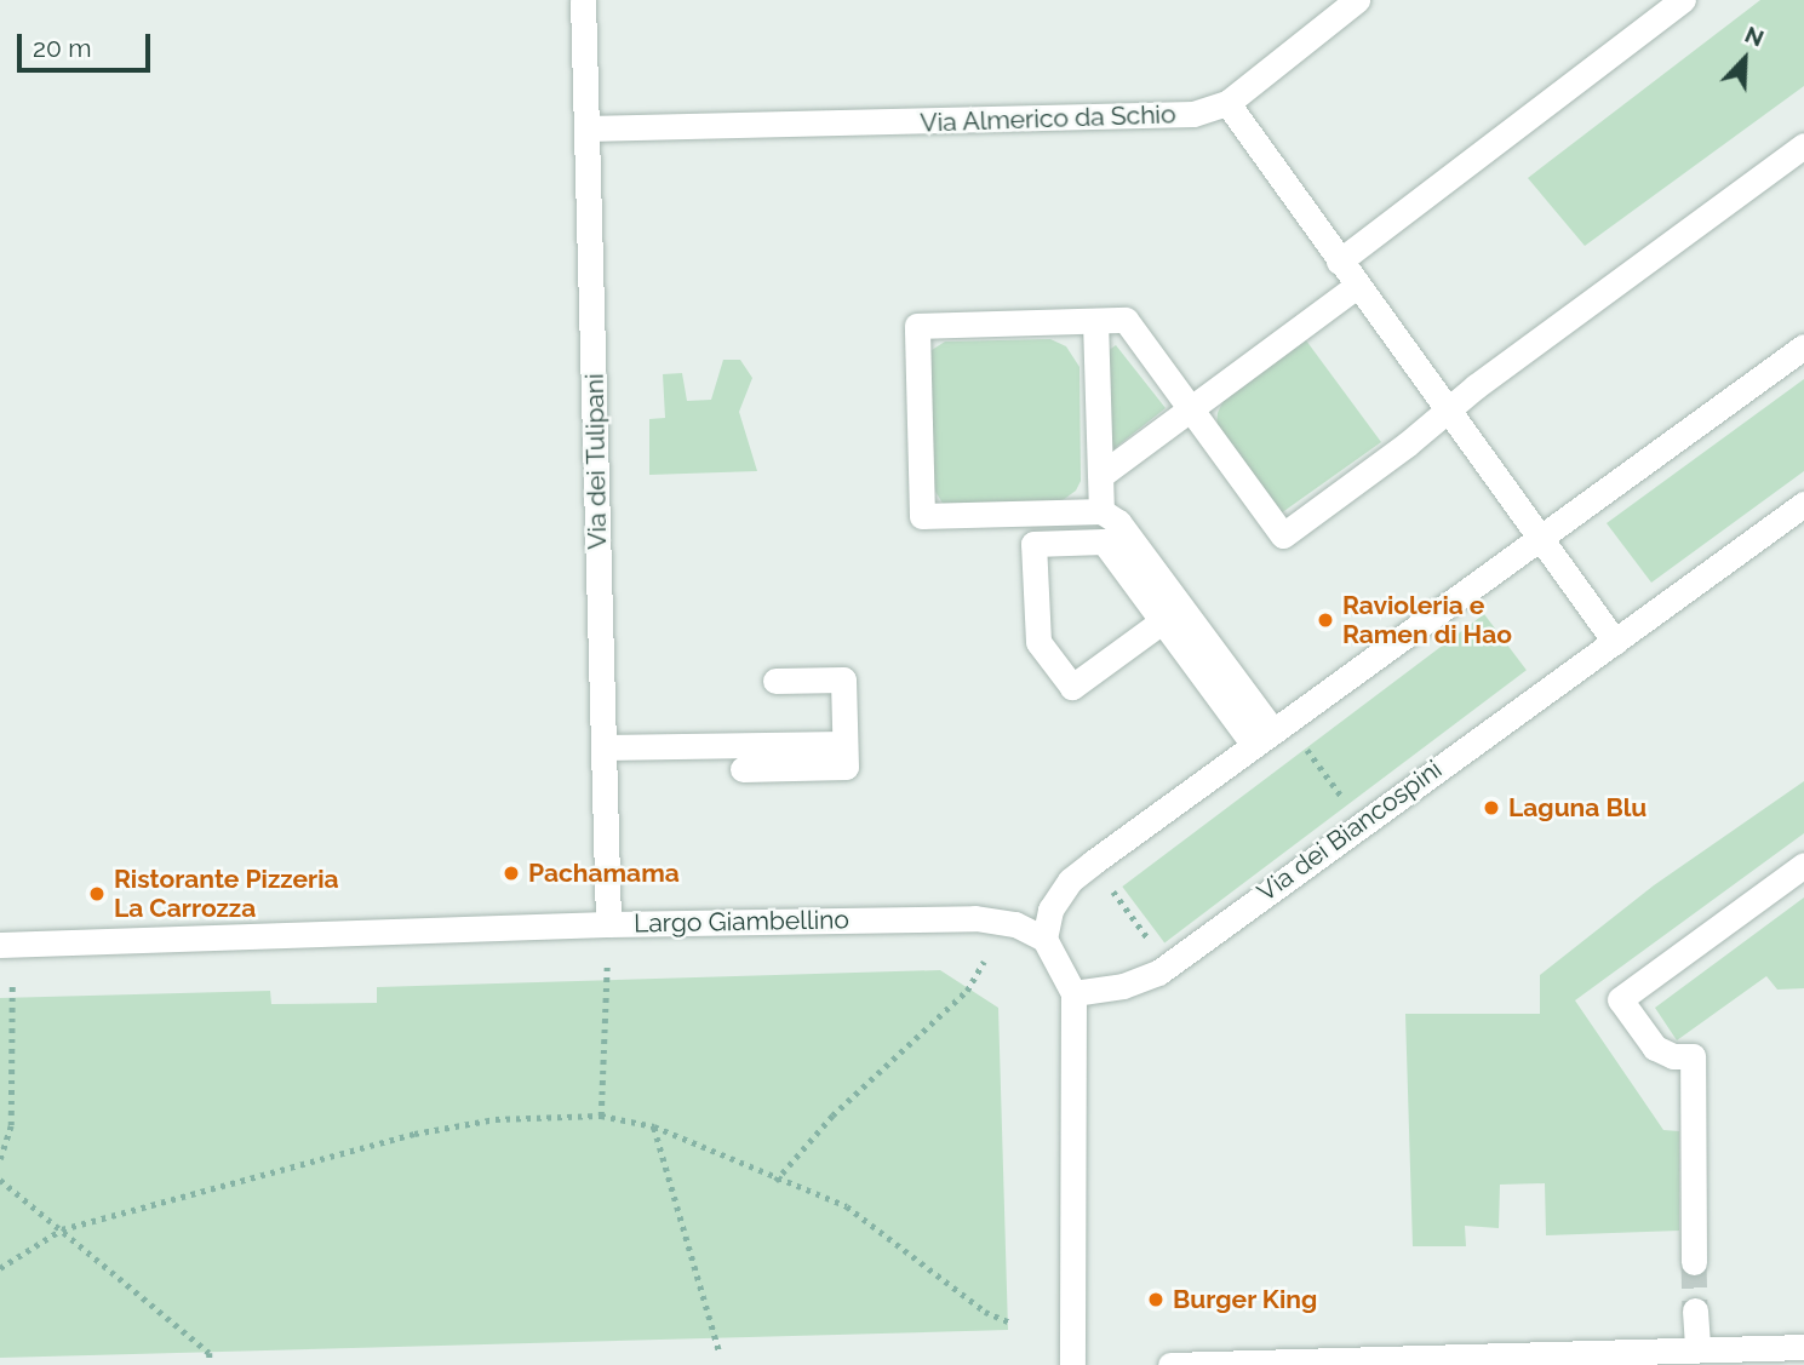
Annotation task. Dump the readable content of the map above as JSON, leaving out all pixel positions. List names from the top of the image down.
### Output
{
  "streets": {
    "street": [
      "Via Almerico da Schio",
      "Via dei Tulipani",
      "Via dei Biancospini",
      "Largo Giambellino"
    ]
  },
  "crossings": [
    ["Via Almerico da Schio", "Via dei Tulipani"],
    ["Via dei Tulipani", "Largo Giambellino"]
  ],
  "places": [
    "Ravioleria e Ramen di Hao",
    "Laguna Blu",
    "Pachamama",
    "Ristorante Pizzeria La Carrozza",
    "Burger King"
  ],
  "scale_bar": "20 m",
  "north": "top right"
}
